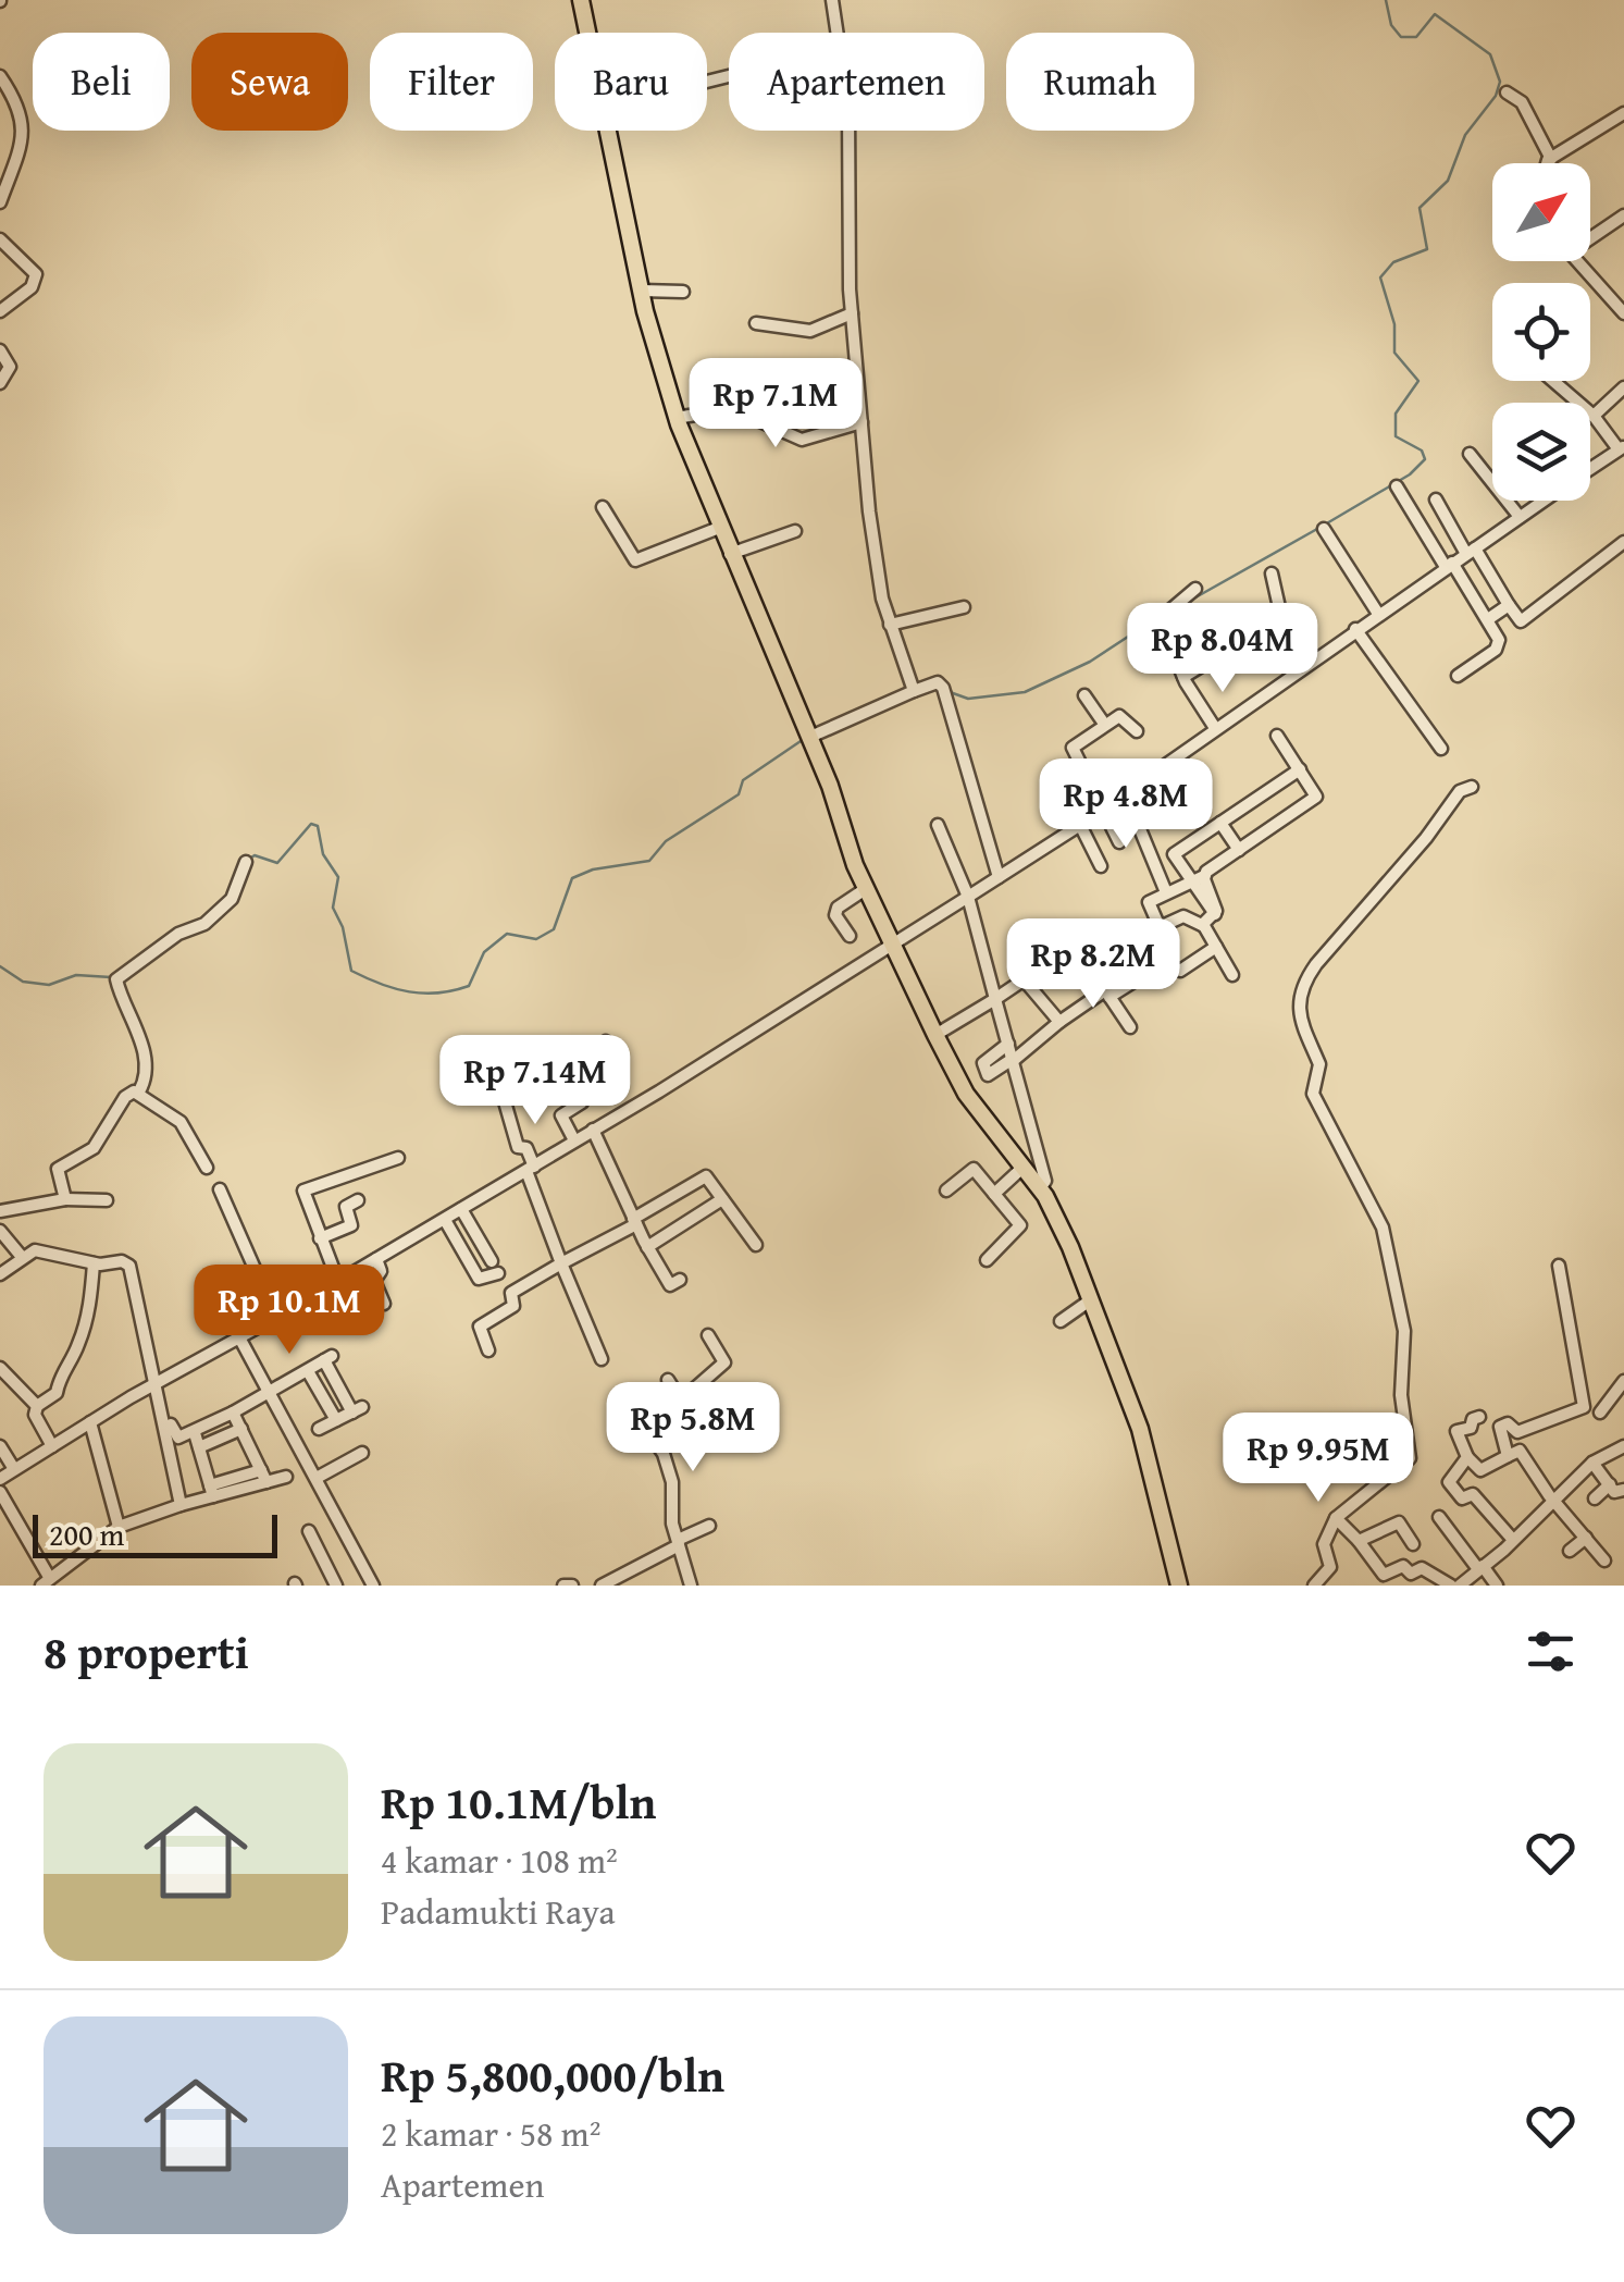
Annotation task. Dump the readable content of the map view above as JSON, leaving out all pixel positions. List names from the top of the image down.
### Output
{
  "scale_bar": "200 m",
  "north": "top right",
  "page": {
    "chip": [
      "Beli",
      "Sewa",
      "Filter",
      "Baru",
      "Apartemen",
      "Rumah"
    ],
    "price": [
      "Rp 7.1M",
      "Rp 8.04M",
      "Rp 4.8M",
      "Rp 8.2M",
      "Rp 7.14M",
      "Rp 10.1M",
      "Rp 5.8M",
      "Rp 9.95M"
    ],
    "scale": "200 m",
    "heading": "8 properti",
    "list": [
      {
        "name": "Rp 10.1M/bln",
        "note": "4 kamar · 108 m² · Padamukti Raya"
      },
      {
        "name": "Rp 5,800,000/bln",
        "note": "2 kamar · 58 m² · Apartemen"
      }
    ]
  }
}
